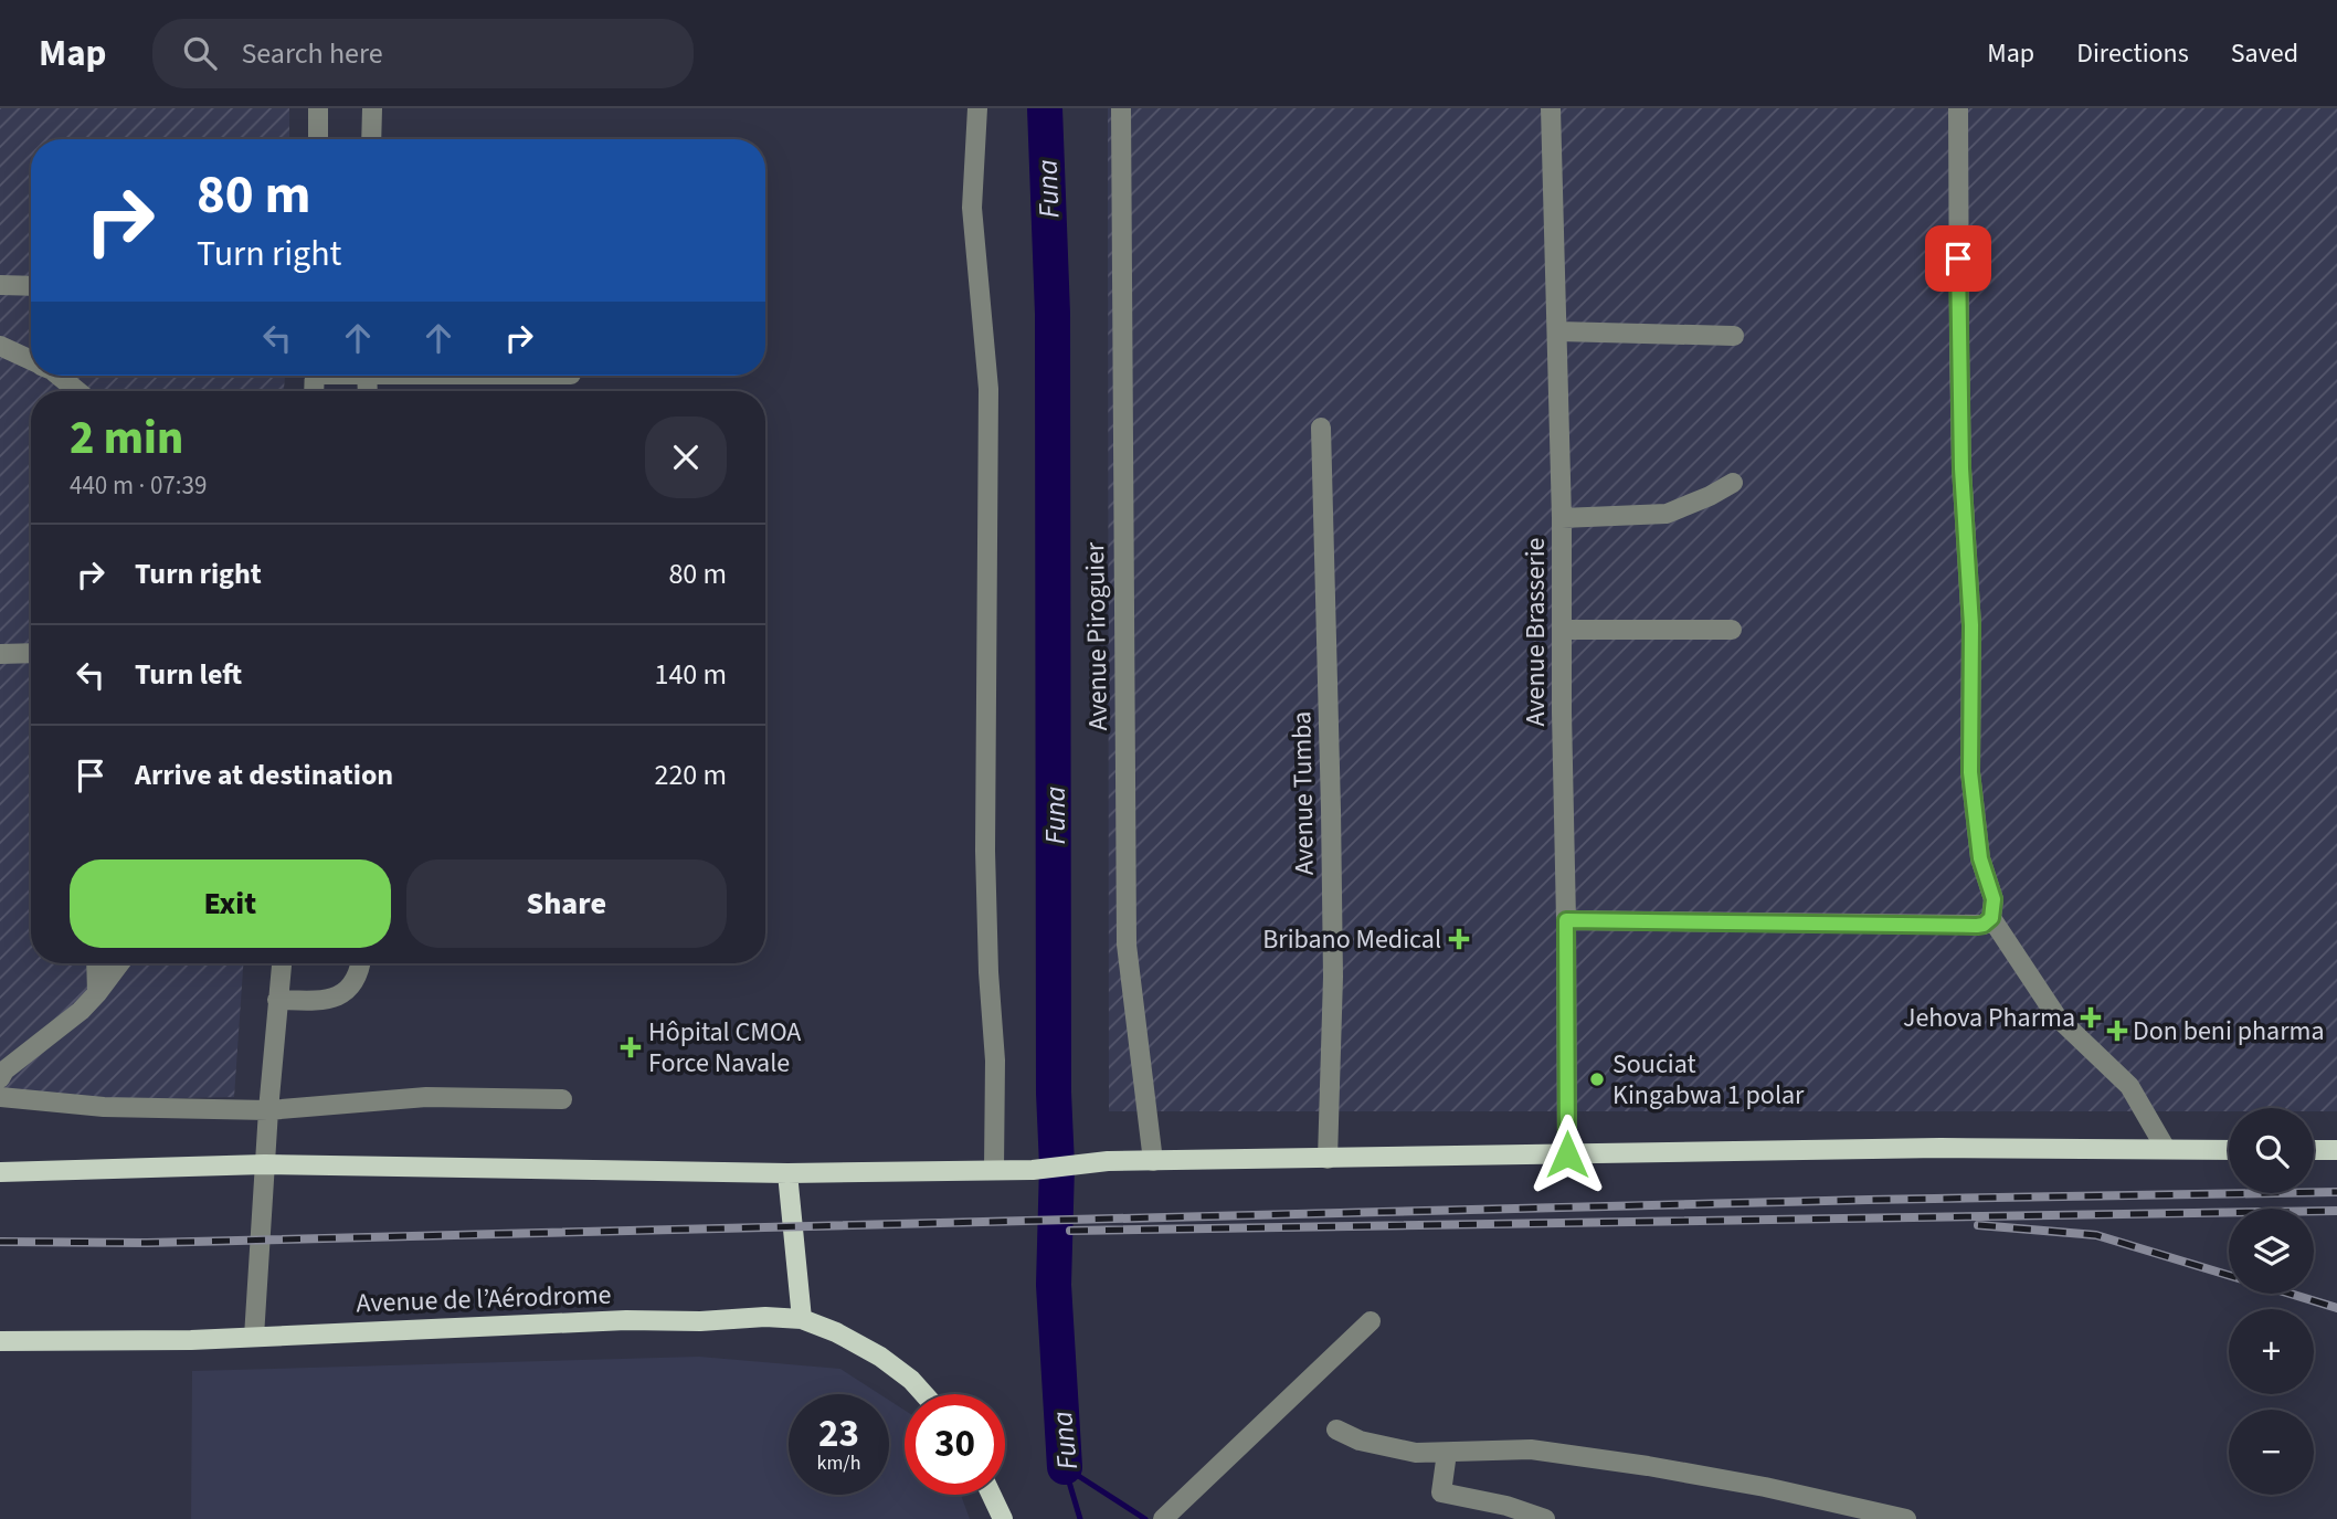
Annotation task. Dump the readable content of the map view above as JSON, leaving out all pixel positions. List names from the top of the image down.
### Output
{
  "streets": {
    "main road": ["Avenue de l’Aérodrome"],
    "street": ["Avenue Brasserie", "Avenue Piroguier", "Avenue Tumba"]
  },
  "water": ["Funa"],
  "places": {
    "health": [
      "Bribano Medical",
      "Jehova Pharma",
      "Don beni pharma",
      "Hôpital CMOA Force Navale"
    ],
    "other": ["Souciat Kingabwa 1 polar"]
  },
  "page": {
    "header": "Map",
    "search": "Search here",
    "nav": ["Map", "Directions", "Saved"],
    "turn": ["80 m", "Turn right"],
    "heading": ["2 min", "440 m · 07:39"],
    "list": [
      {
        "name": "Turn right",
        "value": "80 m"
      },
      {
        "name": "Turn left",
        "value": "140 m"
      },
      {
        "name": "Arrive at destination",
        "value": "220 m"
      }
    ],
    "buttons": ["Exit", "Share"],
    "map_buttons": ["+", "−"],
    "speed": "23 km/h",
    "limit": "30"
  }
}
